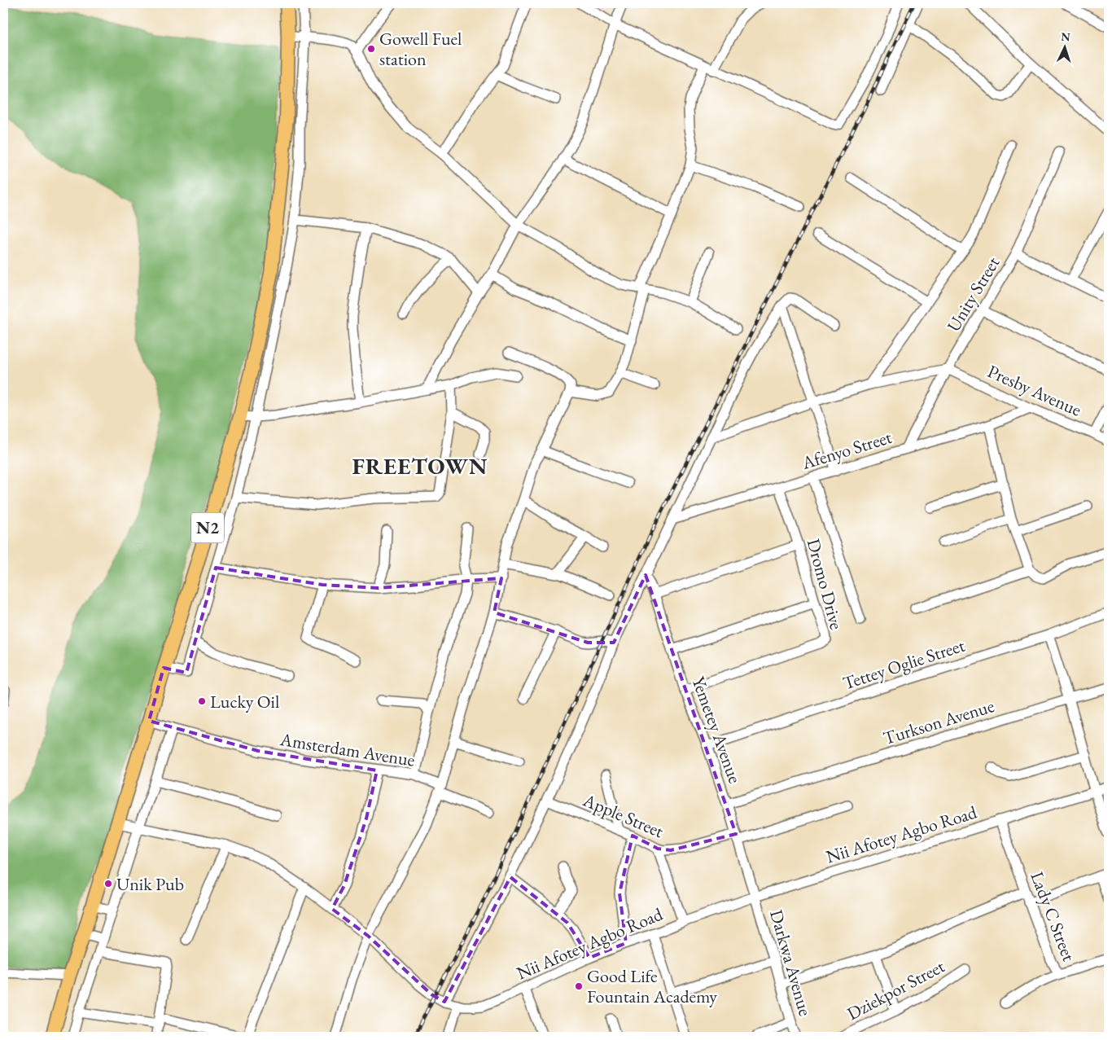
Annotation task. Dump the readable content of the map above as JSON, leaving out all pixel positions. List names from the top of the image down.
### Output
{
  "streets": {
    "highway": ["N2"],
    "street": [
      "Unity Street",
      "Presby Avenue",
      "Afenyo Street",
      "Dromo Drive",
      "Tettey Oglie Street",
      "Turkson Avenue",
      "Yemetey Avenue",
      "Amsterdam Avenue",
      "Apple Street",
      "Nii Afotey Agbo Road",
      "Lady C Street",
      "Darkwa Avenue",
      "Dziekpor Street"
    ]
  },
  "crossings": [
    ["Unity Street", "Presby Avenue"],
    ["Unity Street", "Afenyo Street"],
    ["Presby Avenue", "Afenyo Street"],
    ["Afenyo Street", "Dromo Drive"],
    ["N2", "Amsterdam Avenue"],
    ["N2", "Nii Afotey Agbo Road"],
    ["Dromo Drive", "Yemetey Avenue"],
    ["Tettey Oglie Street", "Yemetey Avenue"],
    ["Turkson Avenue", "Yemetey Avenue"],
    ["Yemetey Avenue", "Apple Street"],
    ["Yemetey Avenue", "Nii Afotey Agbo Road"],
    ["Yemetey Avenue", "Darkwa Avenue"],
    ["Nii Afotey Agbo Road", "Lady C Street"],
    ["Nii Afotey Agbo Road", "Darkwa Avenue"]
  ],
  "districts": ["FREETOWN"],
  "places": [
    "Gowell Fuel station",
    "Lucky Oil",
    "Unik Pub",
    "Good Life Fountain Academy"
  ],
  "north": "top"
}
